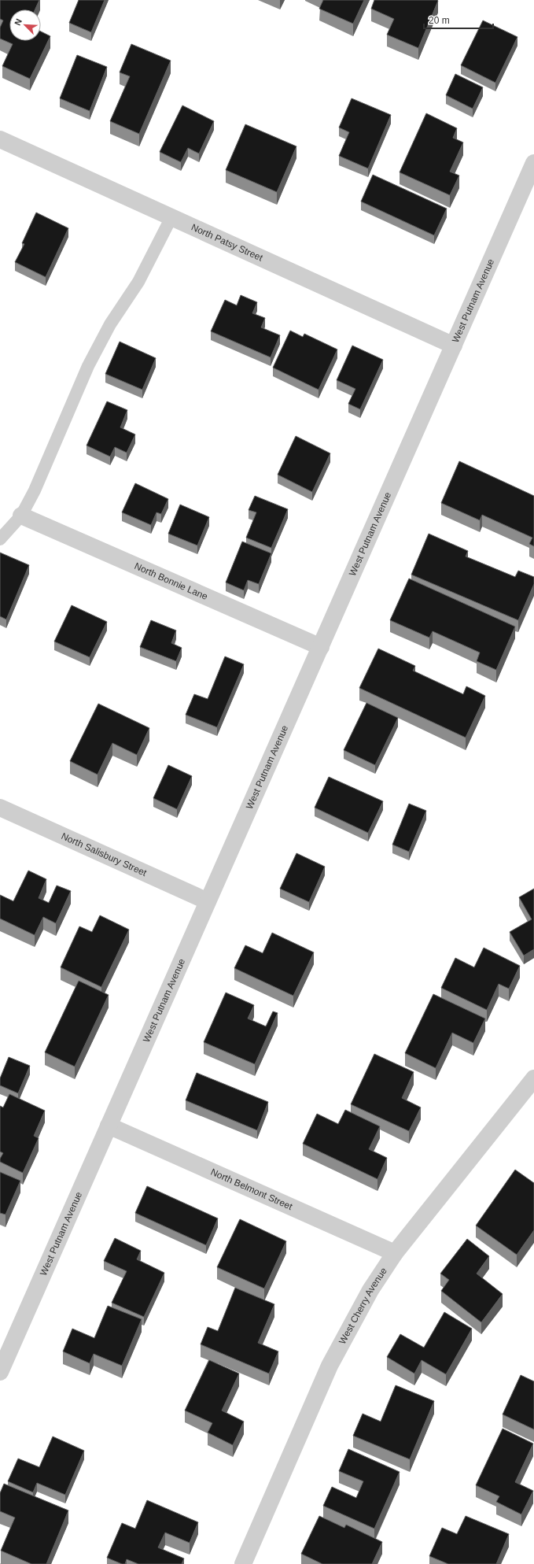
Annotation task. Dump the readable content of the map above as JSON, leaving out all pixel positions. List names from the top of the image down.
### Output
{
  "streets": {
    "street": [
      "North Patsy Street",
      "West Putnam Avenue",
      "North Bonnie Lane",
      "North Salisbury Street",
      "North Belmont Street",
      "West Cherry Avenue"
    ]
  },
  "crossings": [
    ["North Patsy Street", "West Putnam Avenue"],
    ["West Putnam Avenue", "North Bonnie Lane"],
    ["West Putnam Avenue", "North Salisbury Street"],
    ["West Putnam Avenue", "North Belmont Street"],
    ["North Belmont Street", "West Cherry Avenue"]
  ],
  "scale_bar": "20 m",
  "north": "top left"
}
